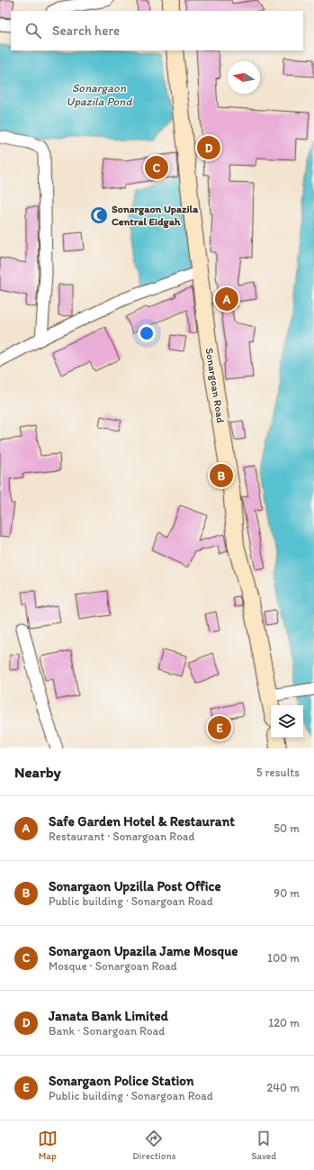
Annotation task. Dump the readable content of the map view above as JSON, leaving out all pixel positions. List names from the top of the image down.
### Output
{
  "streets": {
    "main road": ["Sonargoan Road"]
  },
  "water": ["Sonargaon Upazila Pond"],
  "places": {
    "mosque": ["Sonargaon Upazila Central Eidgah"]
  },
  "north": "left",
  "page": {
    "search": "Search here",
    "pins": [
      "D",
      "C",
      "A",
      "B",
      "E"
    ],
    "heading": ["Nearby", "5 results"],
    "list": [
      {
        "mark": "A",
        "name": "Safe Garden Hotel & Restaurant",
        "note": "Restaurant · Sonargoan Road",
        "value": "50 m"
      },
      {
        "mark": "B",
        "name": "Sonargaon Upzilla Post Office",
        "note": "Public building · Sonargoan Road",
        "value": "90 m"
      },
      {
        "mark": "C",
        "name": "Sonargaon Upazila Jame Mosque",
        "note": "Mosque · Sonargoan Road",
        "value": "100 m"
      },
      {
        "mark": "D",
        "name": "Janata Bank Limited",
        "note": "Bank · Sonargoan Road",
        "value": "120 m"
      },
      {
        "mark": "E",
        "name": "Sonargaon Police Station",
        "note": "Public building · Sonargoan Road",
        "value": "240 m"
      }
    ],
    "nav": ["Map", "Directions", "Saved"]
  }
}
